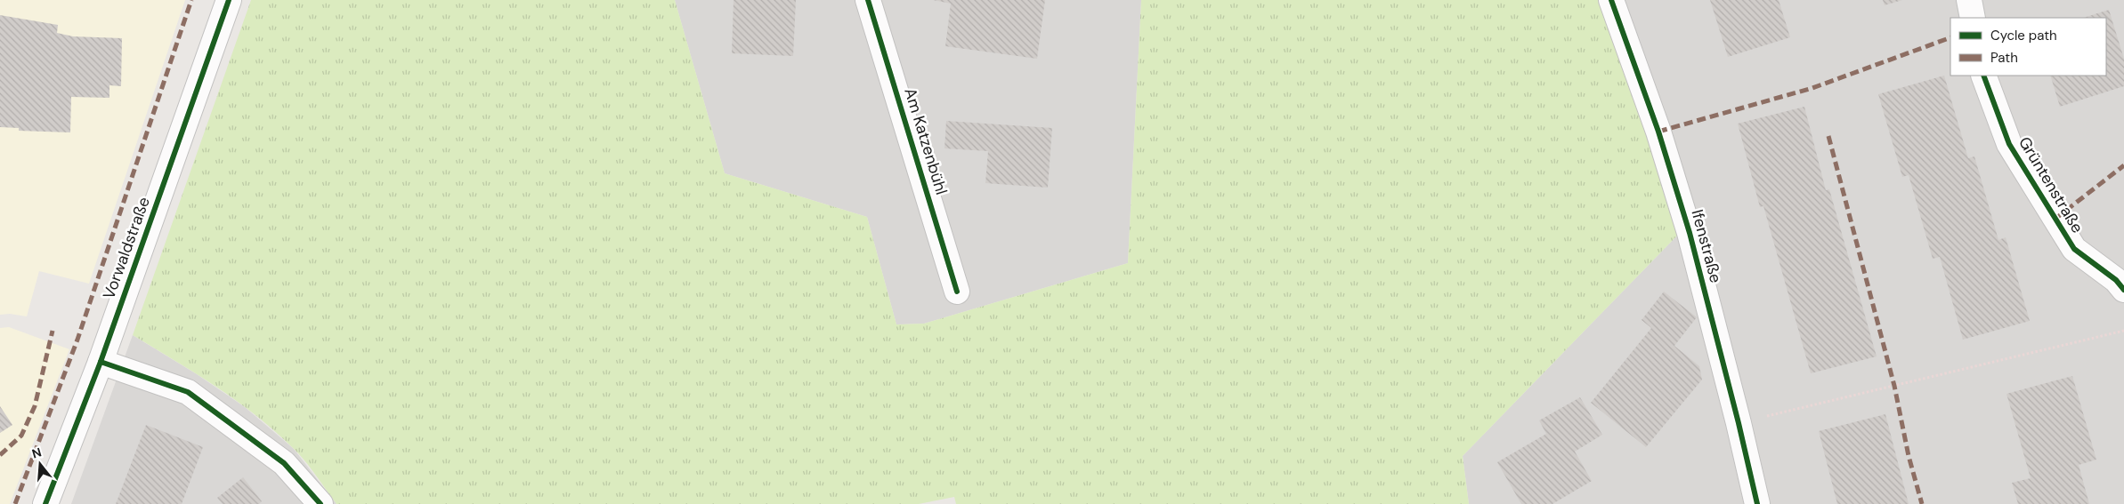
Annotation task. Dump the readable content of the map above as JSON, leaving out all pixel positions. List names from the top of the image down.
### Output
{
  "streets": {
    "street": [
      "Am Katzenbühl",
      "Grüntenstraße",
      "Ifenstraße",
      "Vorwaldstraße"
    ]
  },
  "legend": ["Cycle path", "Path"],
  "north": "top"
}
